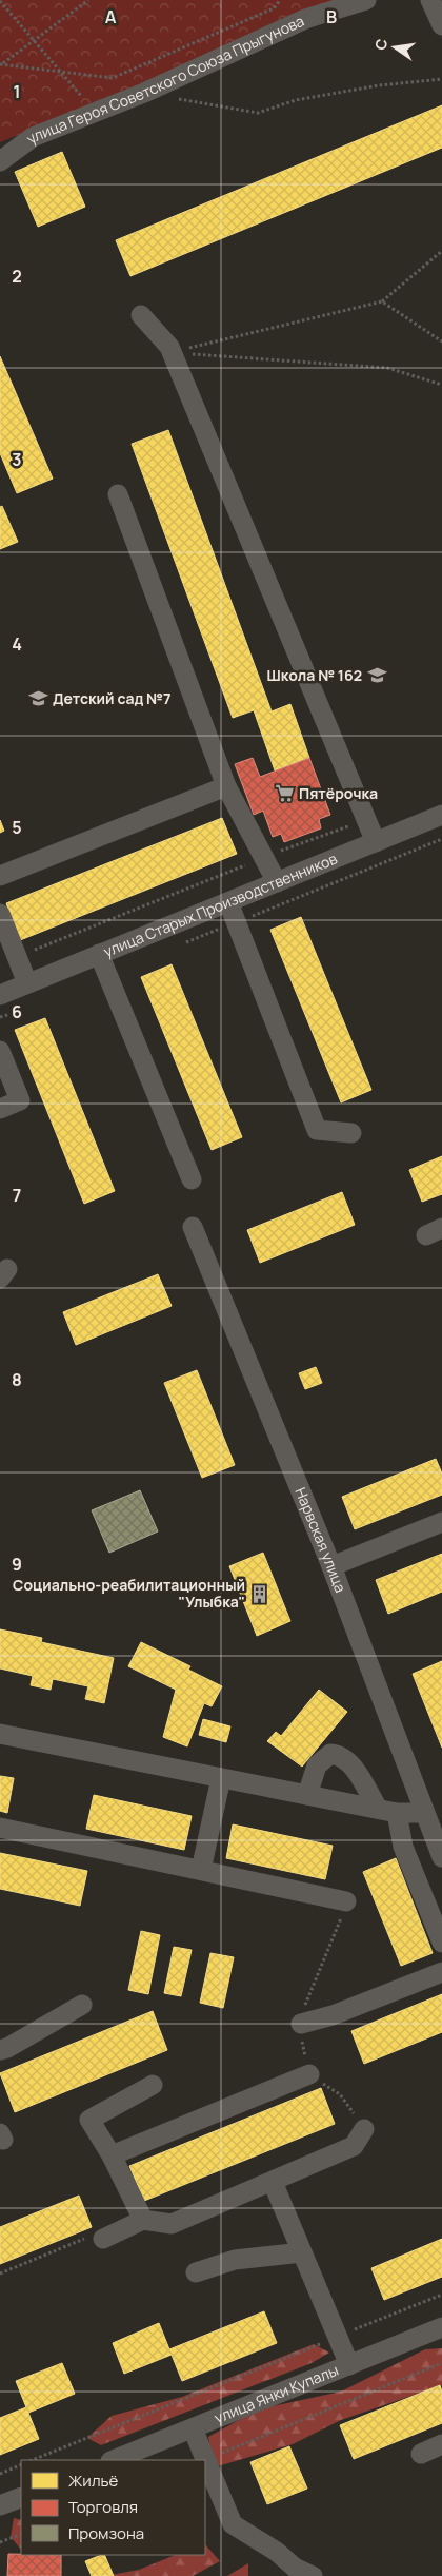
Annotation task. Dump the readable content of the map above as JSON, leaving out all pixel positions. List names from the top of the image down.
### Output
{
  "streets": {
    "street": [
      "улица Героя Советского Союза Прыгунова",
      "улица Старых Производственников",
      "Нарвская улица",
      "улица Янки Купалы"
    ]
  },
  "places": {
    "school or university": ["Школа № 162", "Детский сад №7"],
    "supermarket": ["Пятёрочка"],
    "building": ["Социально-реабилитационный \"Улыбка\""]
  },
  "legend": ["Жильё", "Торговля", "Промзона"],
  "north": "left",
  "grid": {
    "columns": ["A", "B"],
    "rows": [
      "1",
      "2",
      "3",
      "4",
      "5",
      "6",
      "7",
      "8",
      "9"
    ]
  }
}
